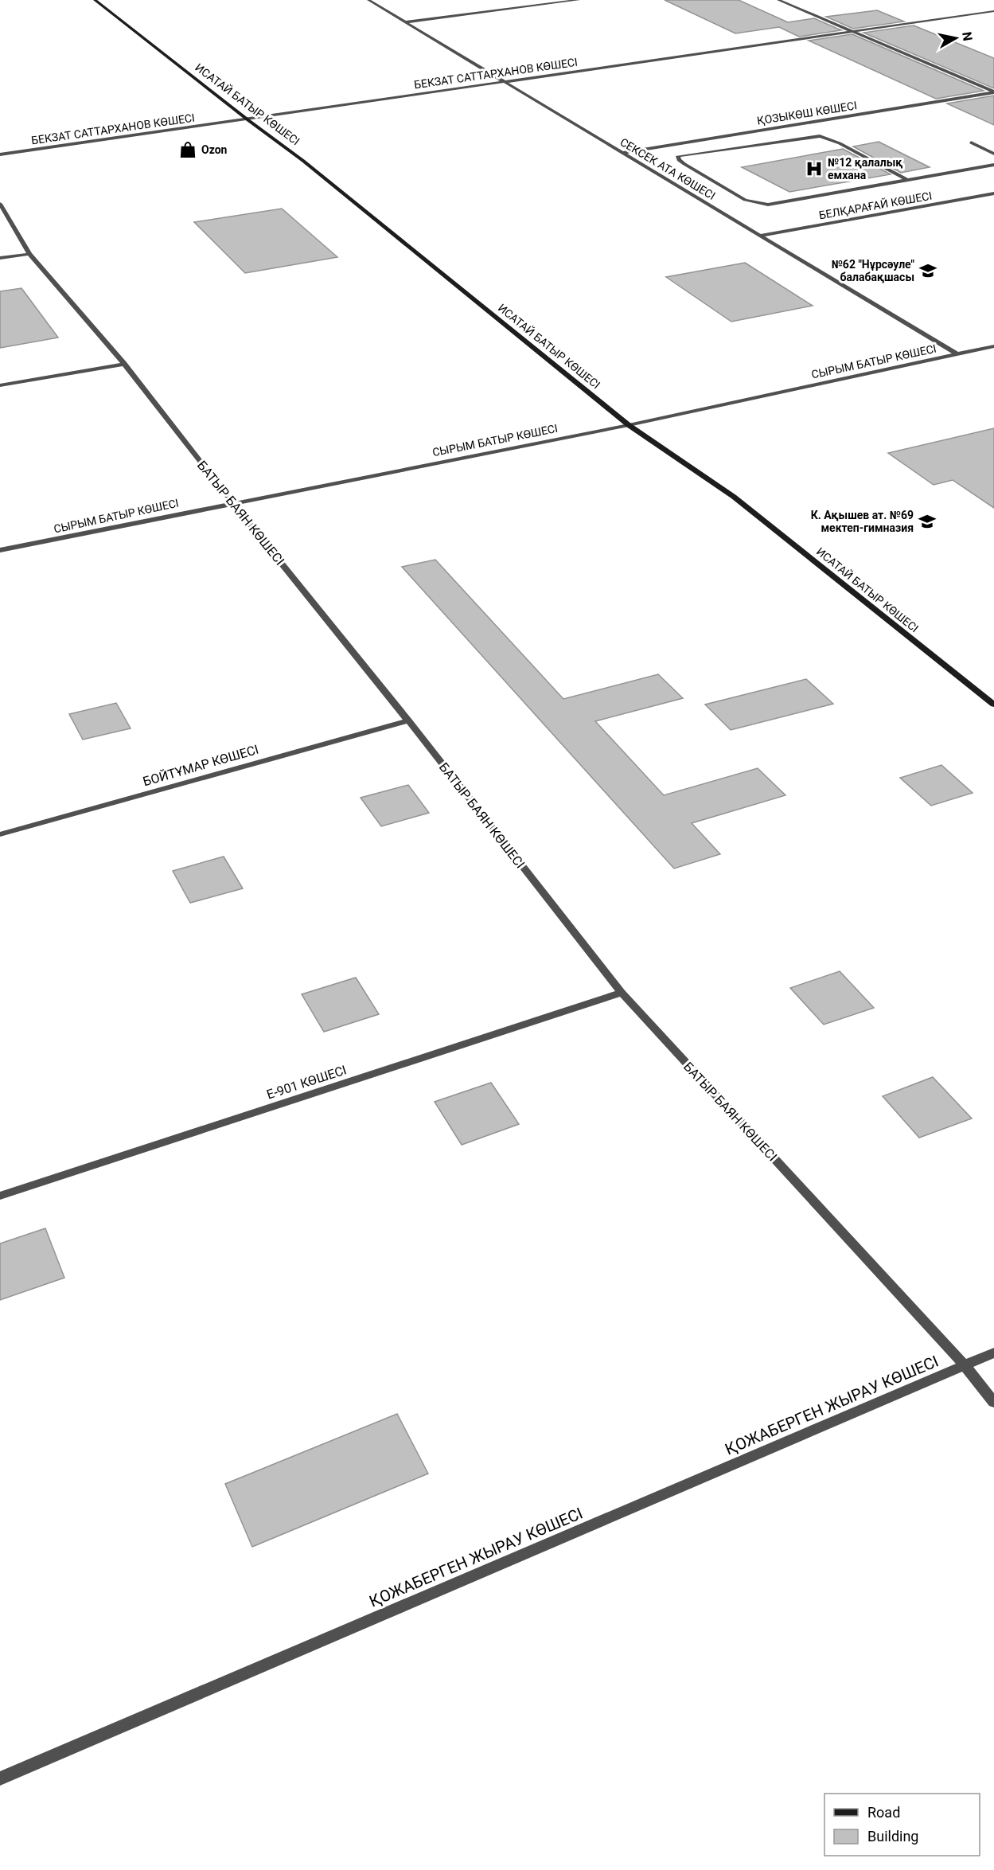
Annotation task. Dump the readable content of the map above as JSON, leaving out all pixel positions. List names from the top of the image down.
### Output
{
  "streets": {
    "street": [
      "БЕКЗАТ САТТАРХАНОВ КӨШЕСІ",
      "ИСАТАЙ БАТЫР КӨШЕСІ",
      "ҚОЗЫКӨШ КӨШЕСІ",
      "СЕКСЕК АТА КӨШЕСІ",
      "БЕЛҚАРАҒАЙ КӨШЕСІ",
      "СЫРЫМ БАТЫР КӨШЕСІ",
      "БАТЫР БАЯН КӨШЕСІ",
      "БОЙТҰМАР КӨШЕСІ",
      "Е-901 КӨШЕСІ",
      "ҚОЖАБЕРГЕН ЖЫРАУ КӨШЕСІ"
    ]
  },
  "crossings": [
    ["БЕКЗАТ САТТАРХАНОВ КӨШЕСІ", "ИСАТАЙ БАТЫР КӨШЕСІ"],
    ["БЕКЗАТ САТТАРХАНОВ КӨШЕСІ", "СЕКСЕК АТА КӨШЕСІ"],
    ["ИСАТАЙ БАТЫР КӨШЕСІ", "СЫРЫМ БАТЫР КӨШЕСІ"],
    ["ҚОЗЫКӨШ КӨШЕСІ", "СЕКСЕК АТА КӨШЕСІ"],
    ["СЕКСЕК АТА КӨШЕСІ", "БЕЛҚАРАҒАЙ КӨШЕСІ"],
    ["СЕКСЕК АТА КӨШЕСІ", "СЫРЫМ БАТЫР КӨШЕСІ"],
    ["СЫРЫМ БАТЫР КӨШЕСІ", "БАТЫР БАЯН КӨШЕСІ"],
    ["БАТЫР БАЯН КӨШЕСІ", "БОЙТҰМАР КӨШЕСІ"],
    ["БАТЫР БАЯН КӨШЕСІ", "Е-901 КӨШЕСІ"],
    ["БАТЫР БАЯН КӨШЕСІ", "ҚОЖАБЕРГЕН ЖЫРАУ КӨШЕСІ"]
  ],
  "places": {
    "shop": ["Ozon"],
    "hospital": ["№12 қалалық емхана"],
    "school or university": ["№62 \"Нұрсәуле\" балабақшасы", "К. Ақышев ат. №69 мектеп-гимназия"]
  },
  "legend": ["Road", "Building"],
  "north": "right"
}
